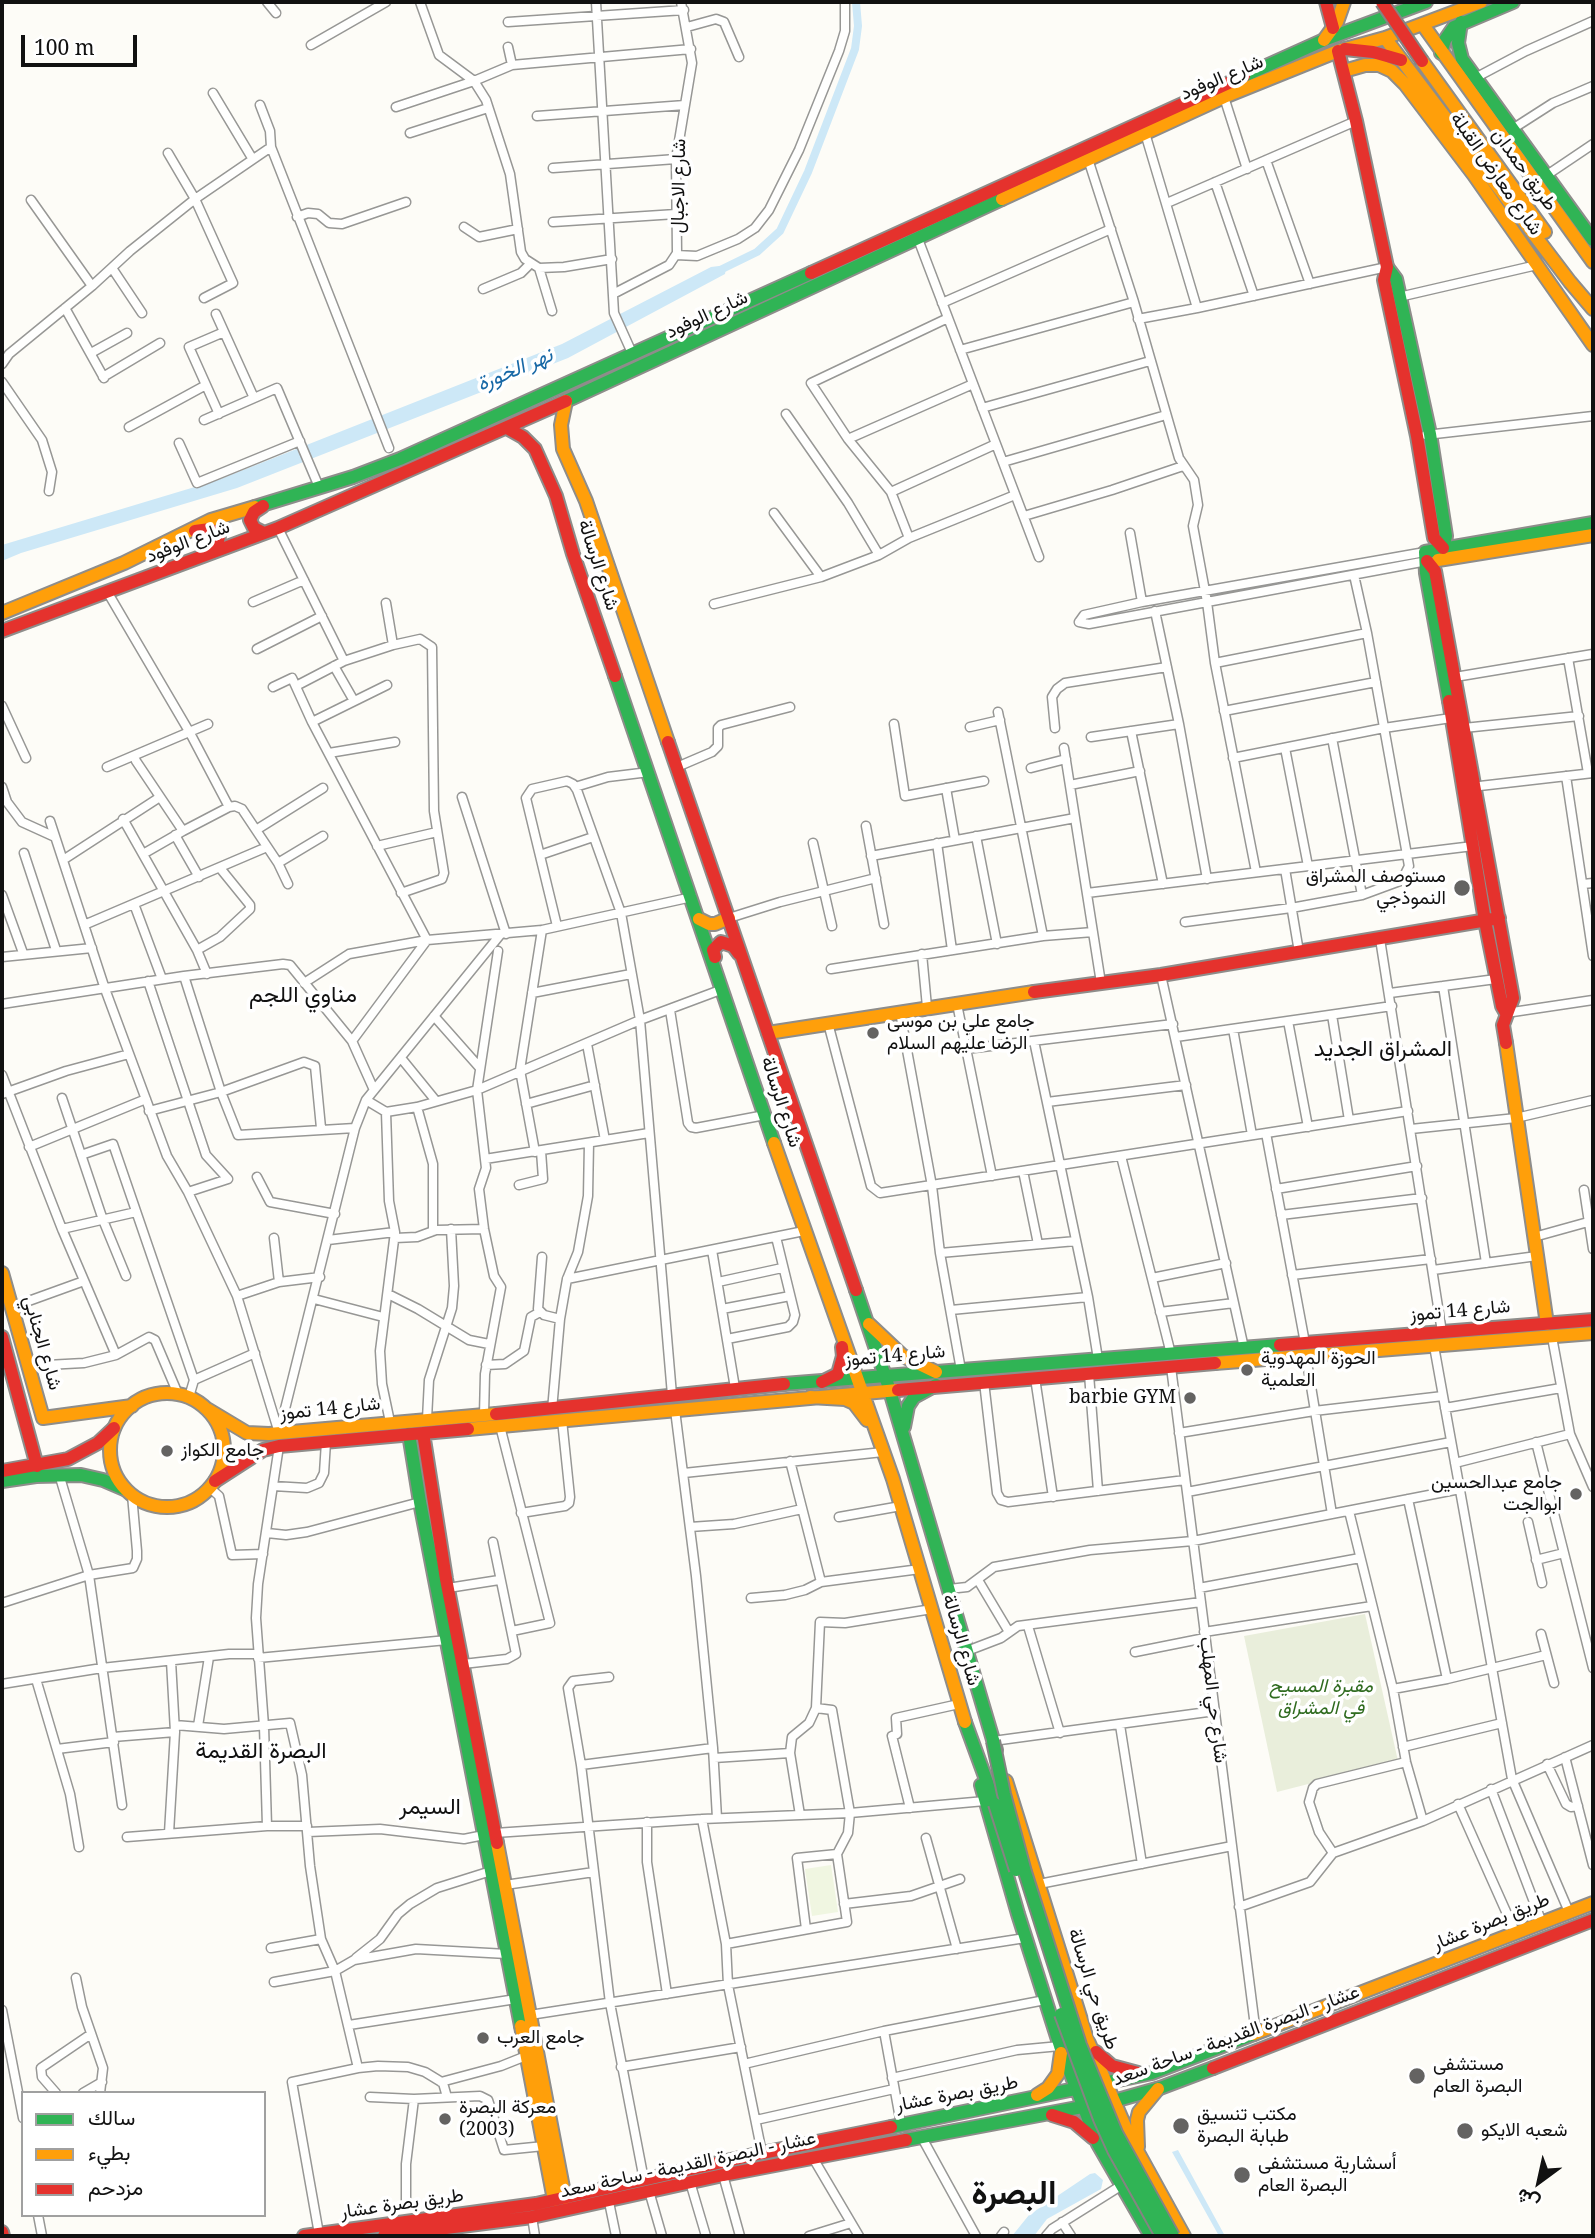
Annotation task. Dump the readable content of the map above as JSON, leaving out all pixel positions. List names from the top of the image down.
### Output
{
  "streets": {
    "main road": [
      "شارع الوفود",
      "طريق حمدان",
      "شارع معارض القبلة",
      "شارع الرسالة",
      "شارع 14 تموز",
      "شارع الجنابي",
      "طريق بصرة عشار",
      "طريق حي الرسالة",
      "عشار - البصرة القديمة - ساحة سعد"
    ],
    "street": ["شارع الاجبال", "شارع حي المهلب"]
  },
  "crossings": [
    ["شارع الوفود", "شارع الرسالة"],
    ["شارع الرسالة", "شارع 14 تموز"],
    ["شارع الرسالة", "طريق حي الرسالة"],
    ["شارع 14 تموز", "شارع الجنابي"],
    ["شارع 14 تموز", "شارع حي المهلب"],
    ["شارع 14 تموز", "طريق حي الرسالة"],
    ["شارع حي المهلب", "طريق بصرة عشار"],
    ["طريق بصرة عشار", "طريق حي الرسالة"],
    ["طريق بصرة عشار", "عشار - البصرة القديمة - ساحة سعد"],
    ["طريق حي الرسالة", "عشار - البصرة القديمة - ساحة سعد"]
  ],
  "districts": [
    "مناوي اللجم",
    "المشراق الجديد",
    "البصرة القديمة",
    "السيمر",
    "البصرة"
  ],
  "water": ["نهر الخورة"],
  "parks": ["مقبرة المسيح في المشراق"],
  "places": [
    "مستوصف المشراق النموذجي",
    "جامع علي بن موسى الرضا عليهم السلام",
    "الحوزة المهدوية العلمية",
    "barbie GYM",
    "جامع الكواز",
    "جامع عبدالحسين ابوالجت",
    "جامع العرب",
    "مستشفى البصرة العام",
    "معركة البصرة (2003)",
    "مكتب تنسيق طبابة البصرة",
    "شعبه الايكو",
    "أسشارية مستشفى البصرة العام"
  ],
  "legend": ["سالك", "بطيء", "مزدحم"],
  "scale_bar": "100 m",
  "north": "bottom left"
}
